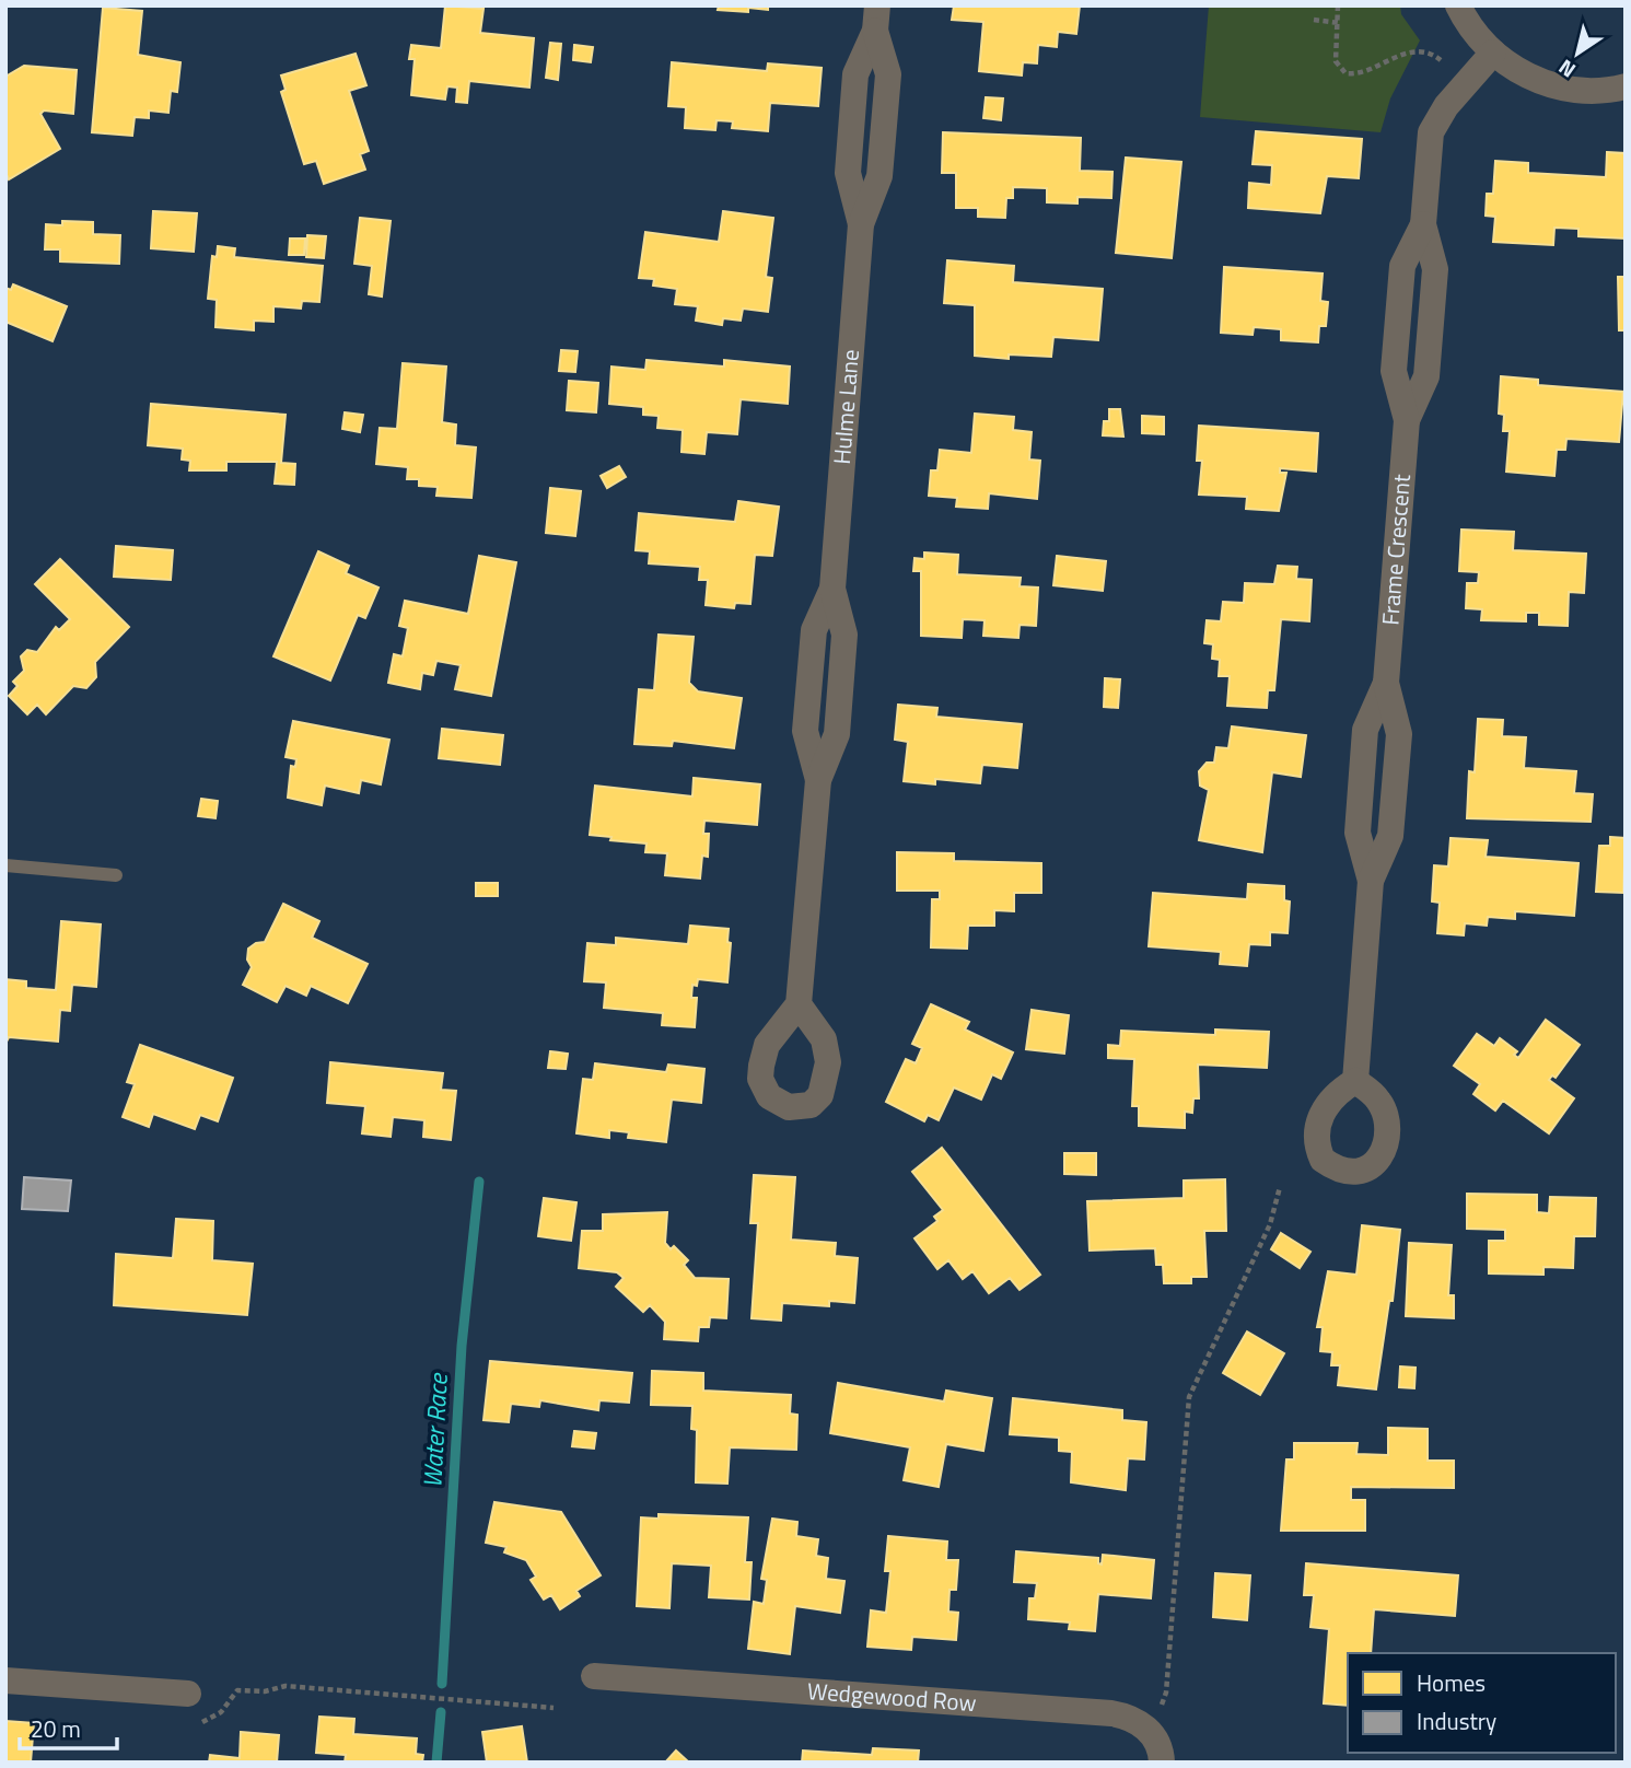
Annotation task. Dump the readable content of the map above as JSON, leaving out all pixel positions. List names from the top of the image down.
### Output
{
  "streets": {
    "street": ["Hulme Lane", "Frame Crescent", "Wedgewood Row"]
  },
  "water": ["Water Race"],
  "legend": ["Homes", "Industry"],
  "scale_bar": "20 m",
  "north": "bottom left"
}
